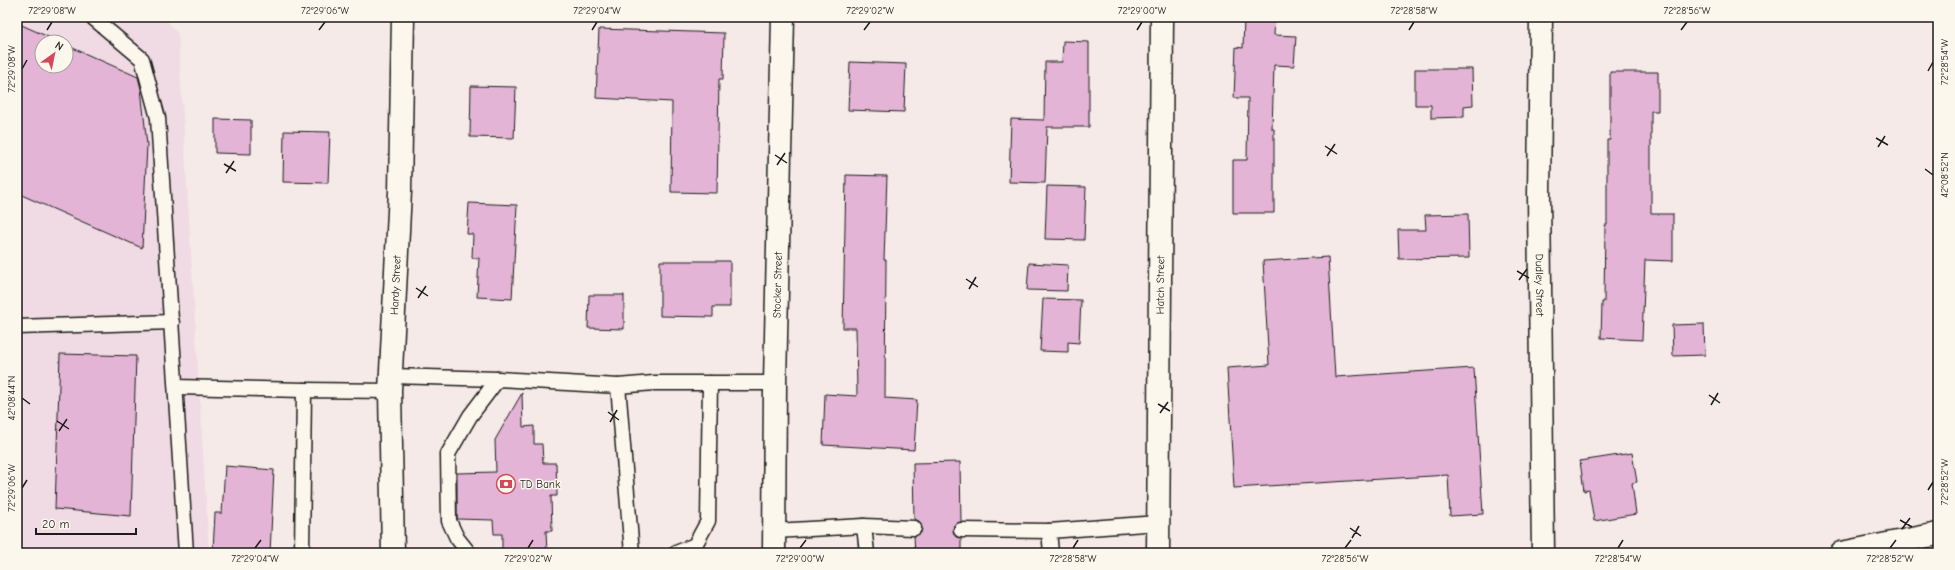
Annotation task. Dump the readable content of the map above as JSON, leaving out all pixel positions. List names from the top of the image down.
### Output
{
  "streets": {
    "street": [
      "Hardy Street",
      "Stocker Street",
      "Hatch Street",
      "Dudley Street"
    ]
  },
  "places": {
    "bank": ["TD Bank"]
  },
  "scale_bar": "20 m",
  "north": "top right",
  "coordinates": [
    "72°29'08\"W",
    "72°29'06\"W",
    "72°29'04\"W",
    "72°29'02\"W",
    "72°29'00\"W",
    "72°28'58\"W",
    "72°28'56\"W",
    "72°28'54\"W",
    "42°08'52\"N",
    "42°08'44\"N",
    "72°28'52\"W"
  ]
}
